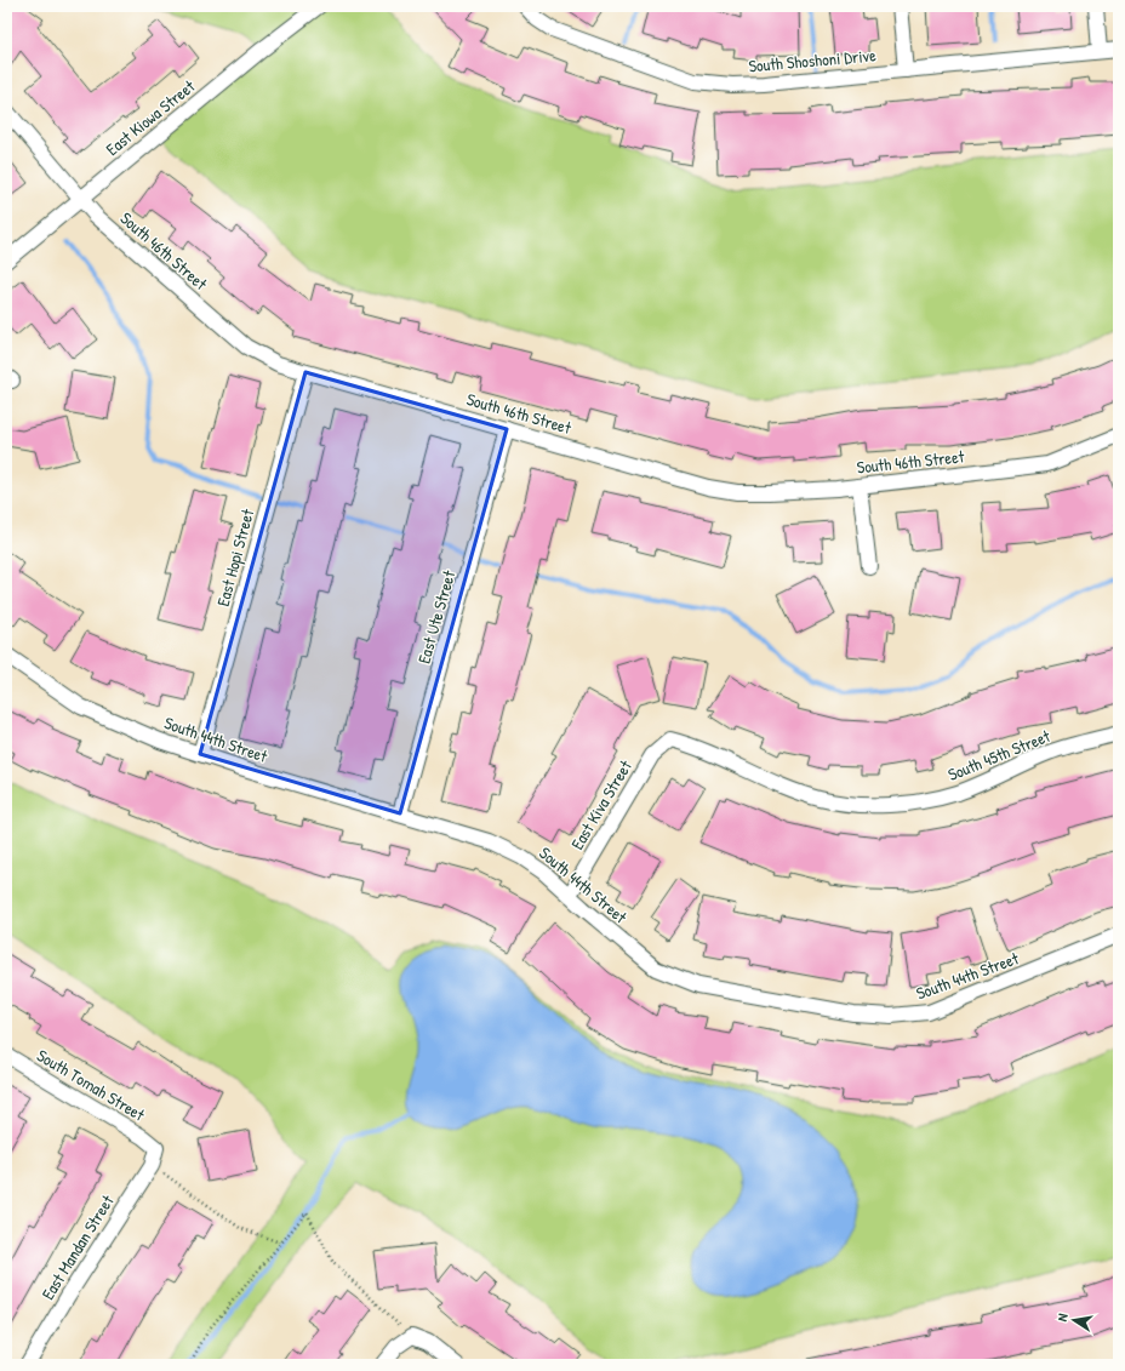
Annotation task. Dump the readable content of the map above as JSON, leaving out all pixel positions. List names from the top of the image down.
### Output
{
  "streets": {
    "street": [
      "South Shoshoni Drive",
      "East Kiowa Street",
      "South 46th Street",
      "East Hopi Street",
      "East Ute Street",
      "South 44th Street",
      "South 45th Street",
      "East Kiva Street",
      "South Tomah Street",
      "East Mandan Street"
    ]
  },
  "crossings": [
    ["East Kiowa Street", "South 46th Street"],
    ["South 46th Street", "East Hopi Street"],
    ["South 46th Street", "East Ute Street"],
    ["East Hopi Street", "South 44th Street"],
    ["East Ute Street", "South 44th Street"],
    ["South 44th Street", "East Kiva Street"],
    ["South 45th Street", "East Kiva Street"],
    ["South Tomah Street", "East Mandan Street"]
  ],
  "north": "left"
}
